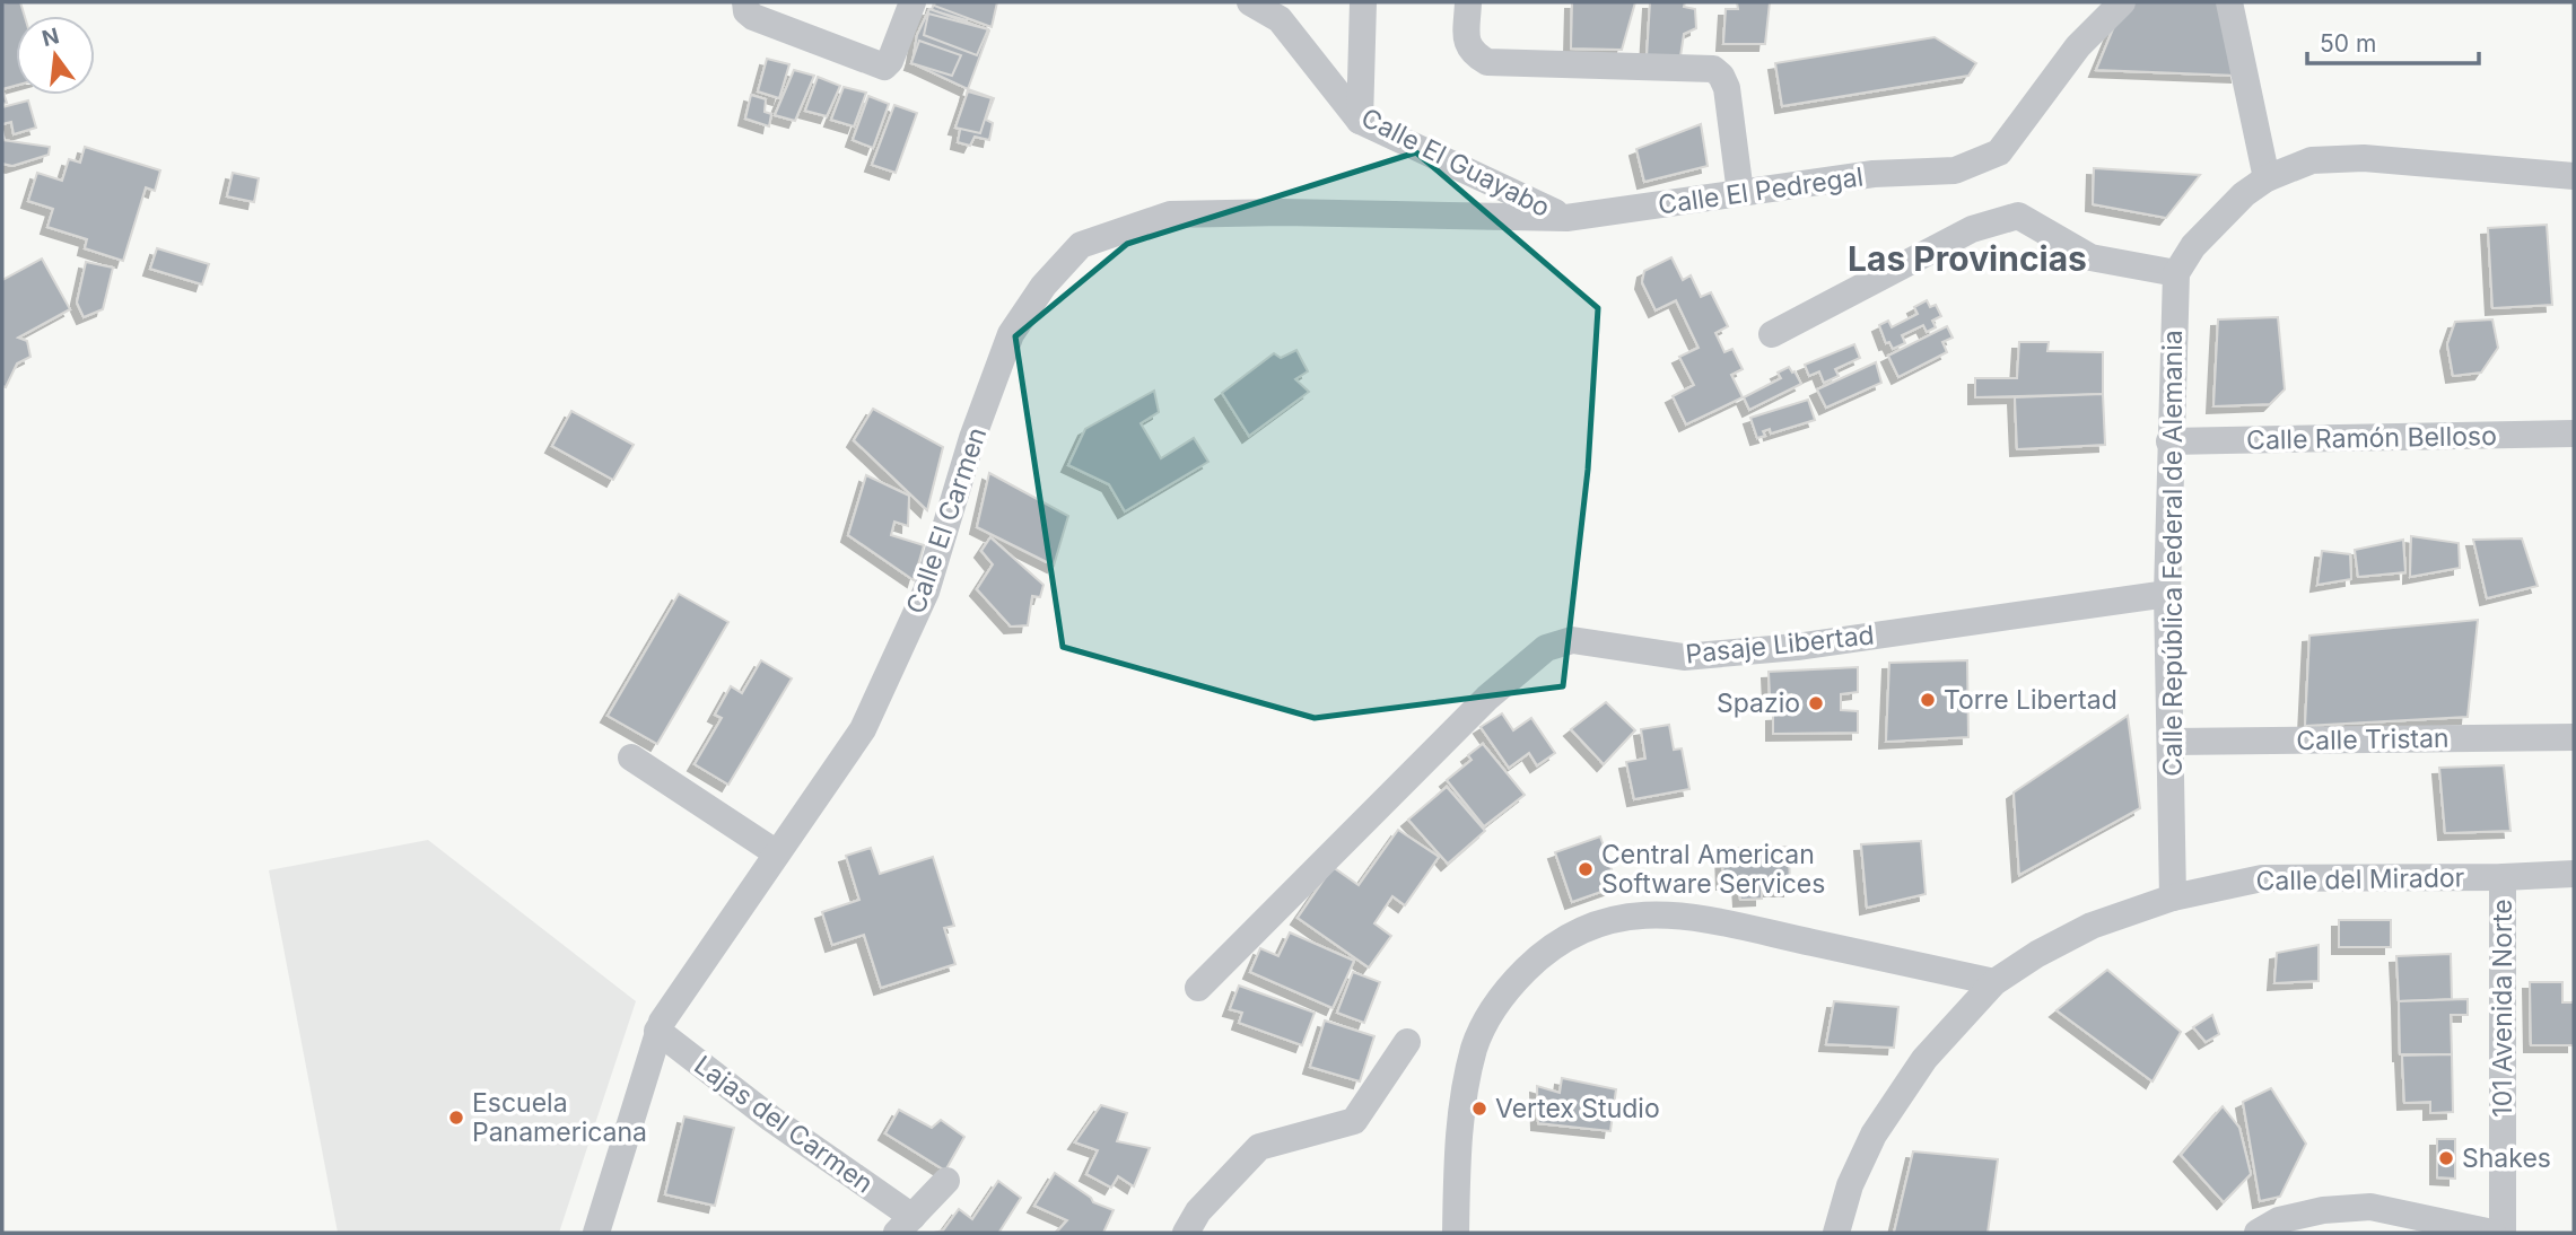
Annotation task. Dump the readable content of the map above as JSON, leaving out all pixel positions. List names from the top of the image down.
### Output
{
  "streets": {
    "street": [
      "Calle El Guayabo",
      "Calle El Pedregal",
      "Calle Ramón Belloso",
      "Calle El Carmen",
      "Calle República Federal de Alemania",
      "Pasaje Libertad",
      "Calle Tristan",
      "Calle del Mirador",
      "101 Avenida Norte",
      "Lajas del Carmen"
    ]
  },
  "crossings": [
    ["Calle El Guayabo", "Calle El Pedregal"],
    ["Calle El Guayabo", "Calle El Carmen"],
    ["Calle El Pedregal", "Calle El Carmen"],
    ["Calle Ramón Belloso", "Calle República Federal de Alemania"],
    ["Calle El Carmen", "Lajas del Carmen"],
    ["Calle República Federal de Alemania", "Pasaje Libertad"],
    ["Calle República Federal de Alemania", "Calle Tristan"],
    ["Calle República Federal de Alemania", "Calle del Mirador"],
    ["Calle del Mirador", "101 Avenida Norte"]
  ],
  "districts": ["Las Provincias"],
  "places": [
    "Torre Libertad",
    "Spazio",
    "Central American Software Services",
    "Vertex Studio",
    "Escuela Panamericana",
    "Shakes"
  ],
  "scale_bar": "50 m",
  "north": "top"
}
